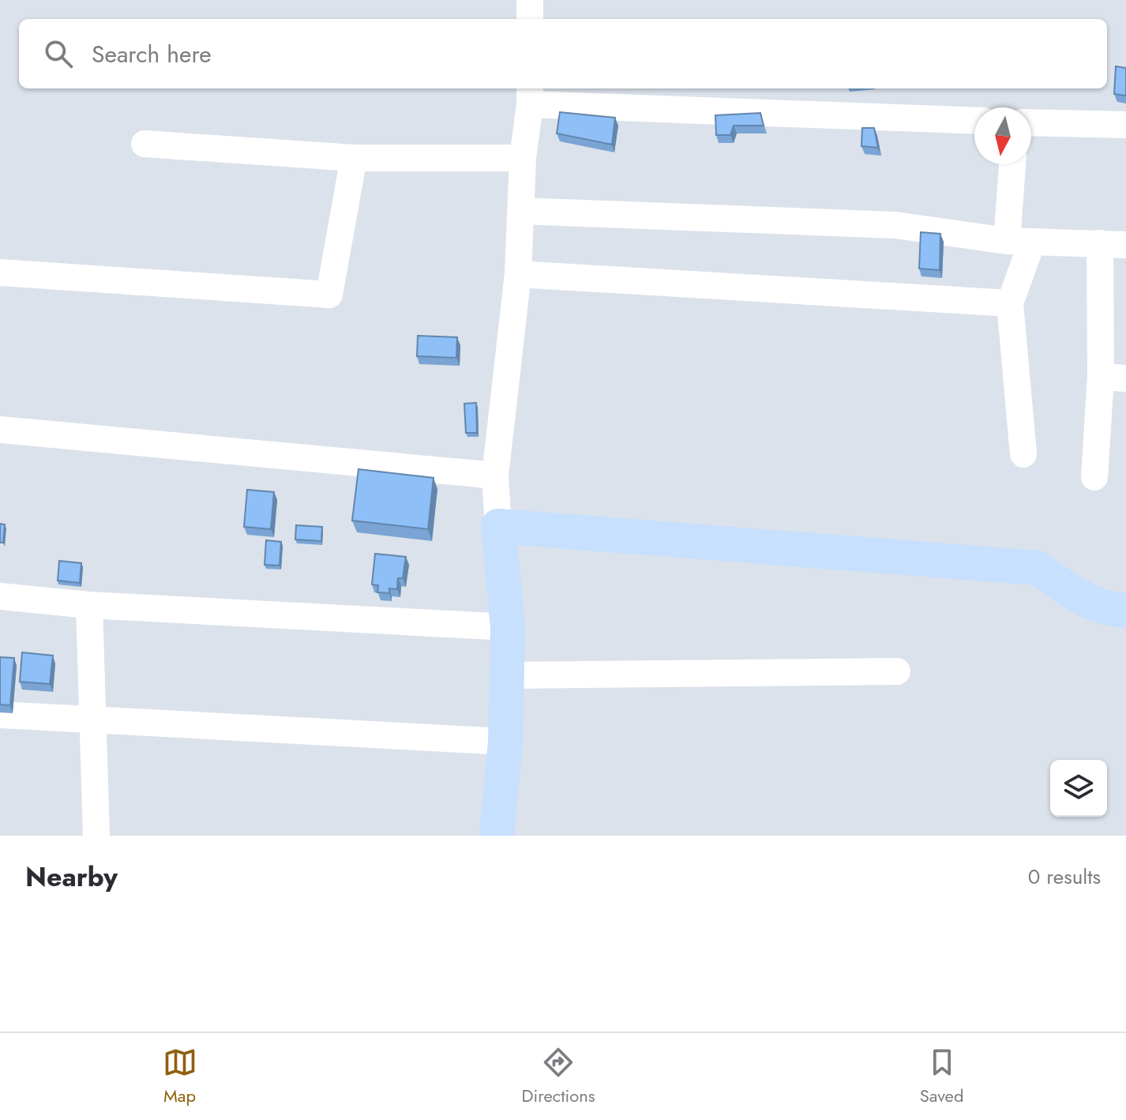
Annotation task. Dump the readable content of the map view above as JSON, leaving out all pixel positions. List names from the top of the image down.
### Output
{
  "north": "bottom",
  "page": {
    "search": "Search here",
    "heading": ["Nearby", "0 results"],
    "nav": ["Map", "Directions", "Saved"]
  }
}
